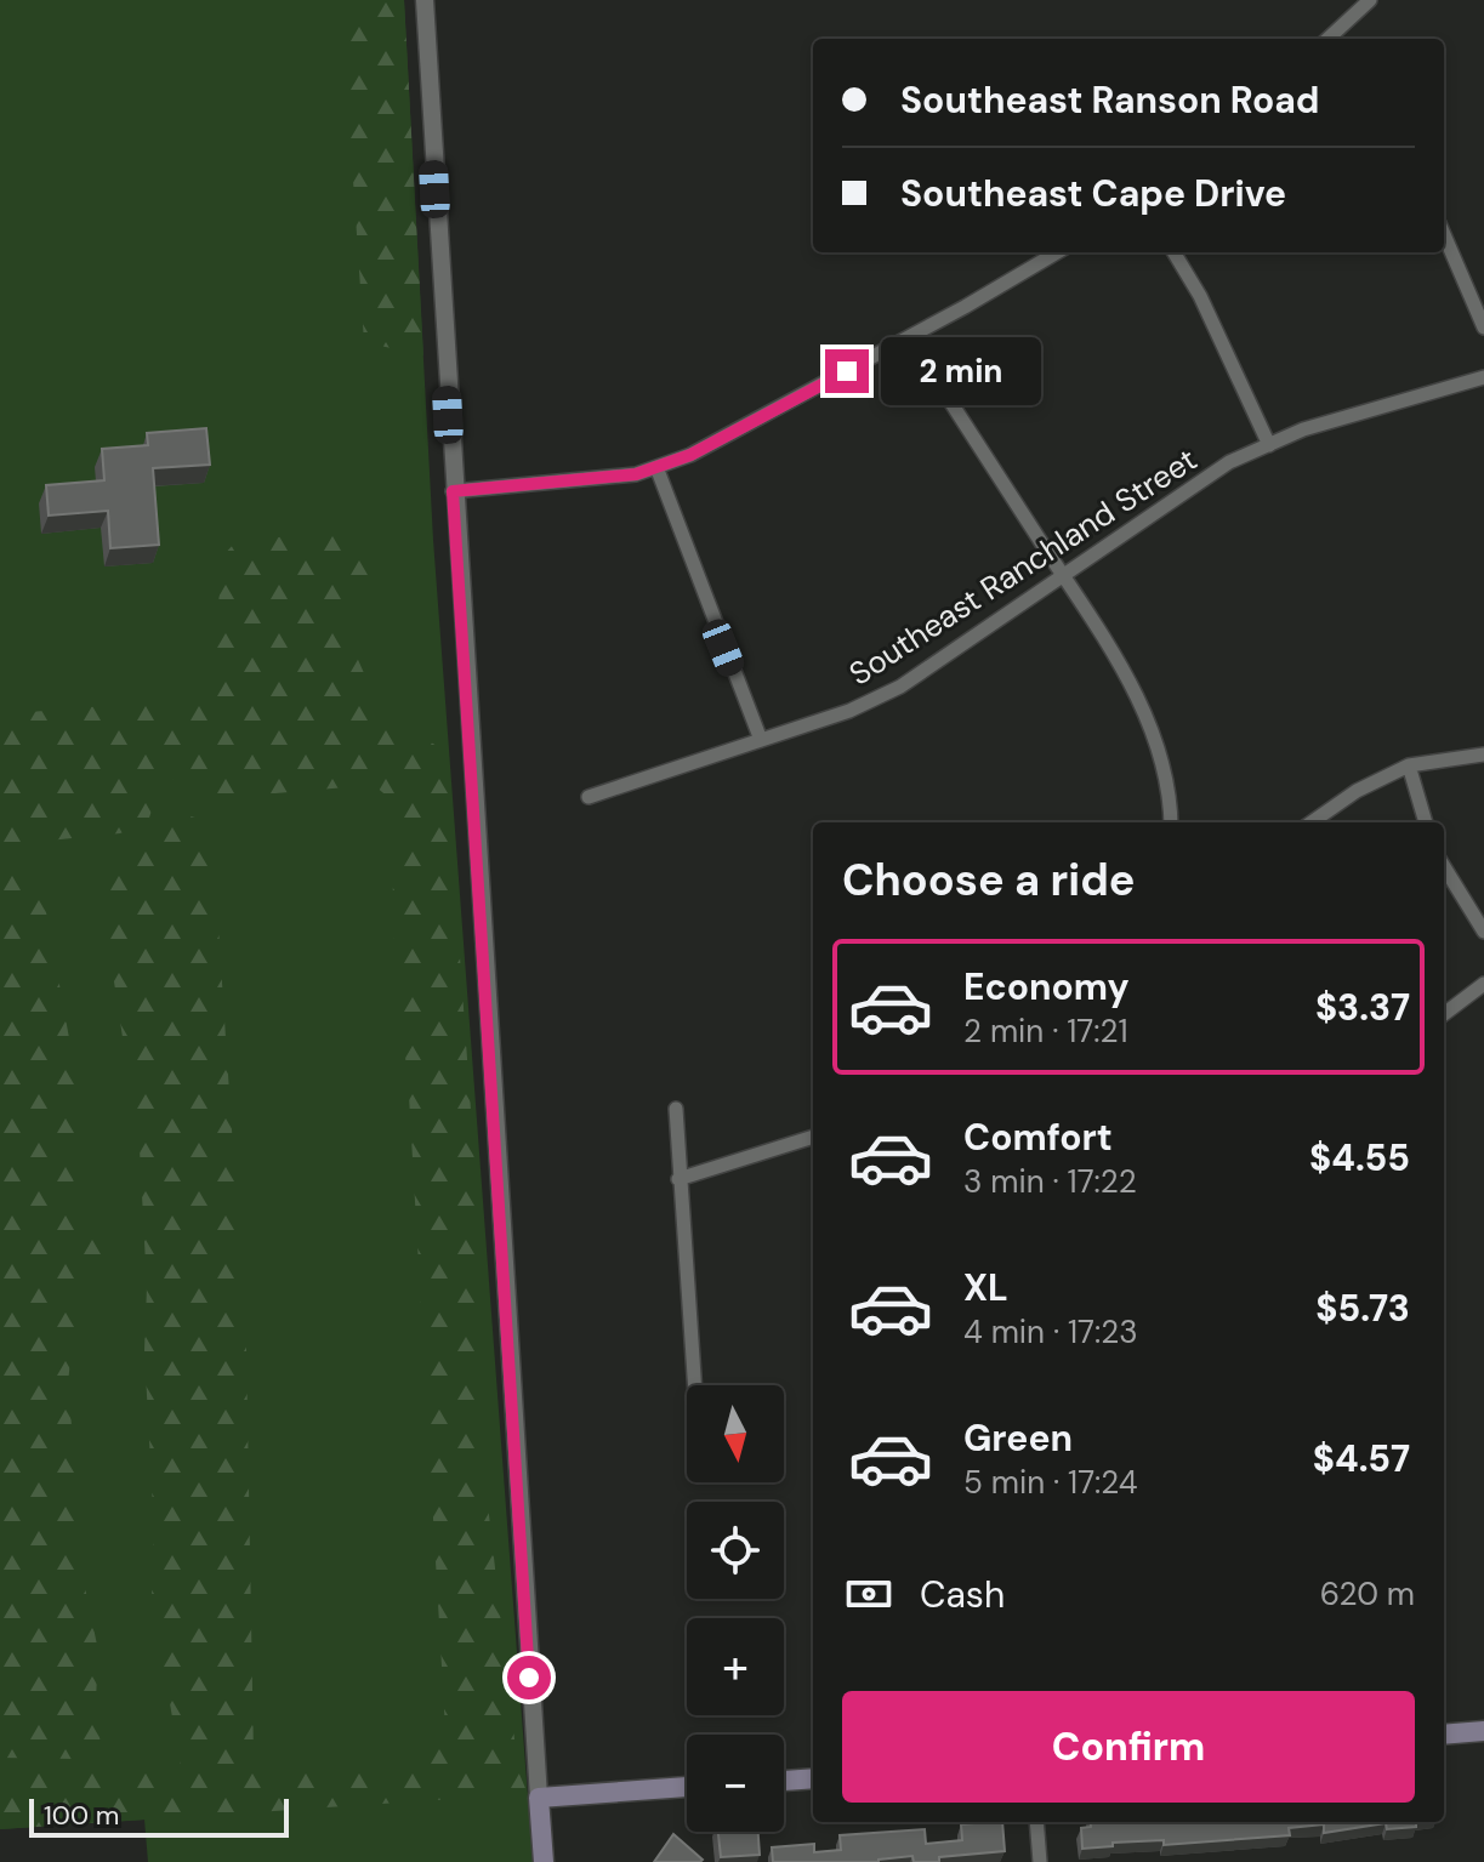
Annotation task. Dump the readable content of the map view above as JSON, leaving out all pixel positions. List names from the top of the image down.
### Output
{
  "streets": {
    "street": ["Southeast Ranchland Street"]
  },
  "scale_bar": "100 m",
  "north": "bottom",
  "page": {
    "banner": ["Southeast Ranson Road", "Southeast Cape Drive"],
    "bubble": "2 min",
    "heading": "Choose a ride",
    "list": [
      {
        "name": "Economy",
        "note": "2 min · 17:21",
        "value": "$3.37"
      },
      {
        "name": "Comfort",
        "note": "3 min · 17:22",
        "value": "$4.55"
      },
      {
        "name": "XL",
        "note": "4 min · 17:23",
        "value": "$5.73"
      },
      {
        "name": "Green",
        "note": "5 min · 17:24",
        "value": "$4.57"
      }
    ],
    "map_buttons": ["+", "−"],
    "pay": ["Cash", "620 m"],
    "buttons": "Confirm",
    "scale": "100 m"
  }
}
